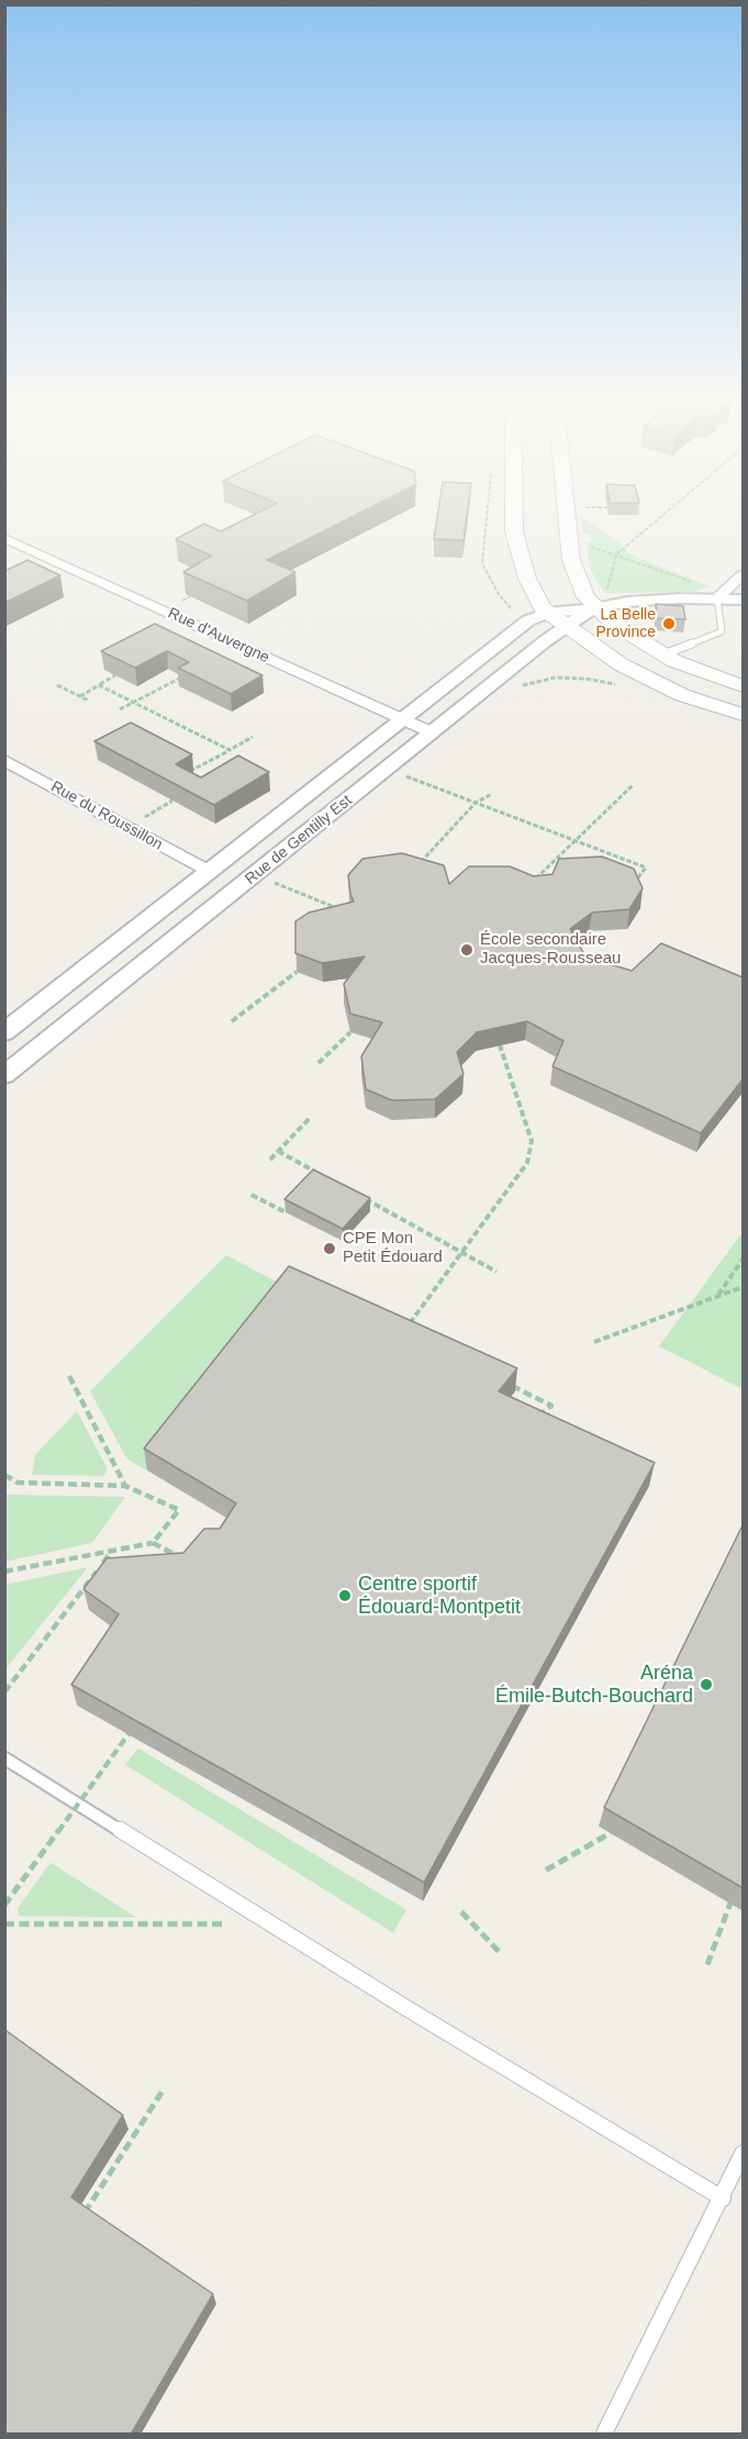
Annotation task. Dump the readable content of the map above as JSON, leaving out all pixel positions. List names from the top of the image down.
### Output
{
  "streets": {
    "street": ["Rue d'Auvergne", "Rue du Roussillon", "Rue de Gentilly Est"]
  },
  "crossings": [
    ["Rue d'Auvergne", "Rue de Gentilly Est"],
    ["Rue du Roussillon", "Rue de Gentilly Est"]
  ],
  "places": [
    "La Belle Province",
    "École secondaire Jacques-Rousseau",
    "CPE Mon Petit Édouard",
    "Centre sportif Édouard-Montpetit",
    "Aréna Émile-Butch-Bouchard"
  ]
}
